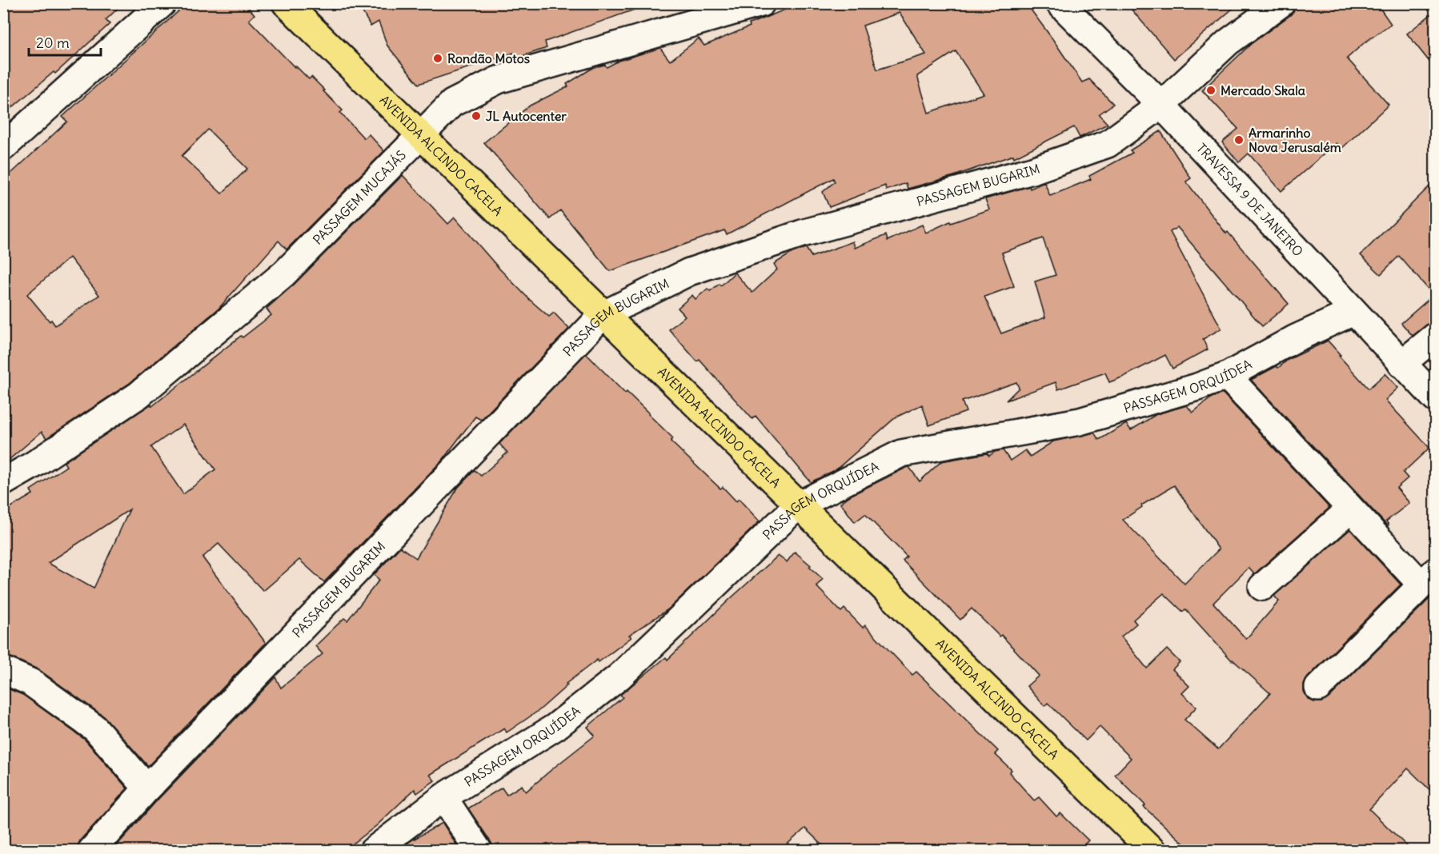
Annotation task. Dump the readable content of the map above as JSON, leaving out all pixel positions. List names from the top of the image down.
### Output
{
  "streets": {
    "main road": ["AVENIDA ALCINDO CACELA"],
    "street": [
      "PASSAGEM BUGARIM",
      "PASSAGEM MUCAJÁS",
      "TRAVESSA 9 DE JANEIRO",
      "PASSAGEM ORQUÍDEA"
    ]
  },
  "crossings": [
    ["AVENIDA ALCINDO CACELA", "PASSAGEM BUGARIM"],
    ["AVENIDA ALCINDO CACELA", "PASSAGEM MUCAJÁS"],
    ["AVENIDA ALCINDO CACELA", "PASSAGEM ORQUÍDEA"],
    ["PASSAGEM BUGARIM", "TRAVESSA 9 DE JANEIRO"],
    ["TRAVESSA 9 DE JANEIRO", "PASSAGEM ORQUÍDEA"]
  ],
  "places": [
    "Rondão Motos",
    "Mercado Skala",
    "JL Autocenter",
    "Armarinho Nova Jerusalém"
  ],
  "scale_bar": "20 m"
}
